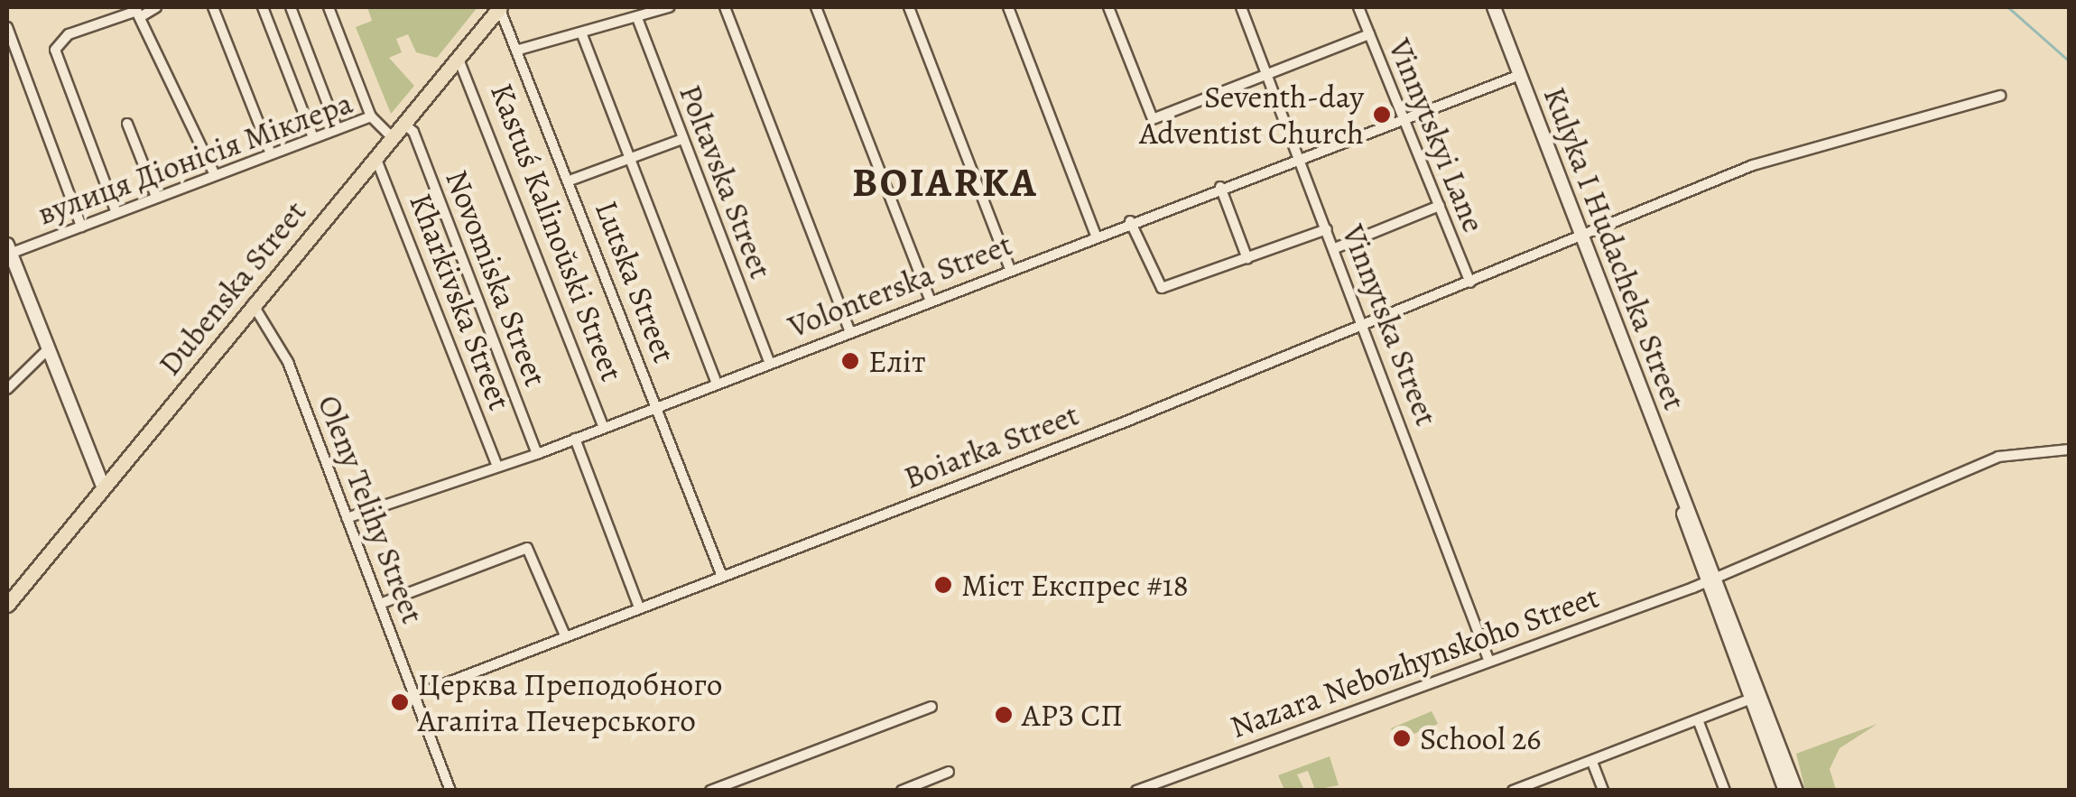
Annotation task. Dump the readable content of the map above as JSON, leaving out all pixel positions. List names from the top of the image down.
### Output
{
  "streets": {
    "main road": ["Kulyka I Hudacheka Street", "Dubenska Street"],
    "street": [
      "Vinnytskyi Lane",
      "вулиця Діонісія Міклера",
      "Poltavska Street",
      "Kastuś Kalinoŭski Street",
      "Novomiska Street",
      "Lutska Street",
      "Volonterska Street",
      "Kharkivska Street",
      "Vinnytska Street",
      "Boiarka Street",
      "Oleny Telihy Street",
      "Nazara Nebozhynskoho Street"
    ]
  },
  "crossings": [
    ["Vinnytskyi Lane", "Volonterska Street"],
    ["Vinnytskyi Lane", "Boiarka Street"],
    ["вулиця Діонісія Міклера", "Dubenska Street"],
    ["Poltavska Street", "Volonterska Street"],
    ["Kastuś Kalinoŭski Street", "Volonterska Street"],
    ["Kastuś Kalinoŭski Street", "Dubenska Street"],
    ["Kulyka I Hudacheka Street", "Volonterska Street"],
    ["Kulyka I Hudacheka Street", "Boiarka Street"],
    ["Kulyka I Hudacheka Street", "Nazara Nebozhynskoho Street"],
    ["Novomiska Street", "Volonterska Street"],
    ["Novomiska Street", "Dubenska Street"],
    ["Lutska Street", "Volonterska Street"],
    ["Lutska Street", "Dubenska Street"],
    ["Lutska Street", "Boiarka Street"],
    ["Volonterska Street", "Kharkivska Street"],
    ["Volonterska Street", "Vinnytska Street"],
    ["Volonterska Street", "Oleny Telihy Street"],
    ["Dubenska Street", "Kharkivska Street"],
    ["Dubenska Street", "Oleny Telihy Street"],
    ["Vinnytska Street", "Boiarka Street"],
    ["Vinnytska Street", "Nazara Nebozhynskoho Street"],
    ["Boiarka Street", "Oleny Telihy Street"]
  ],
  "districts": ["BOIARKA"],
  "places": [
    "Seventh-day Adventist Church",
    "Еліт",
    "Міст Експрес #18",
    "Церква Преподобного Агапіта Печерського",
    "АРЗ СП",
    "School 26"
  ]
}
